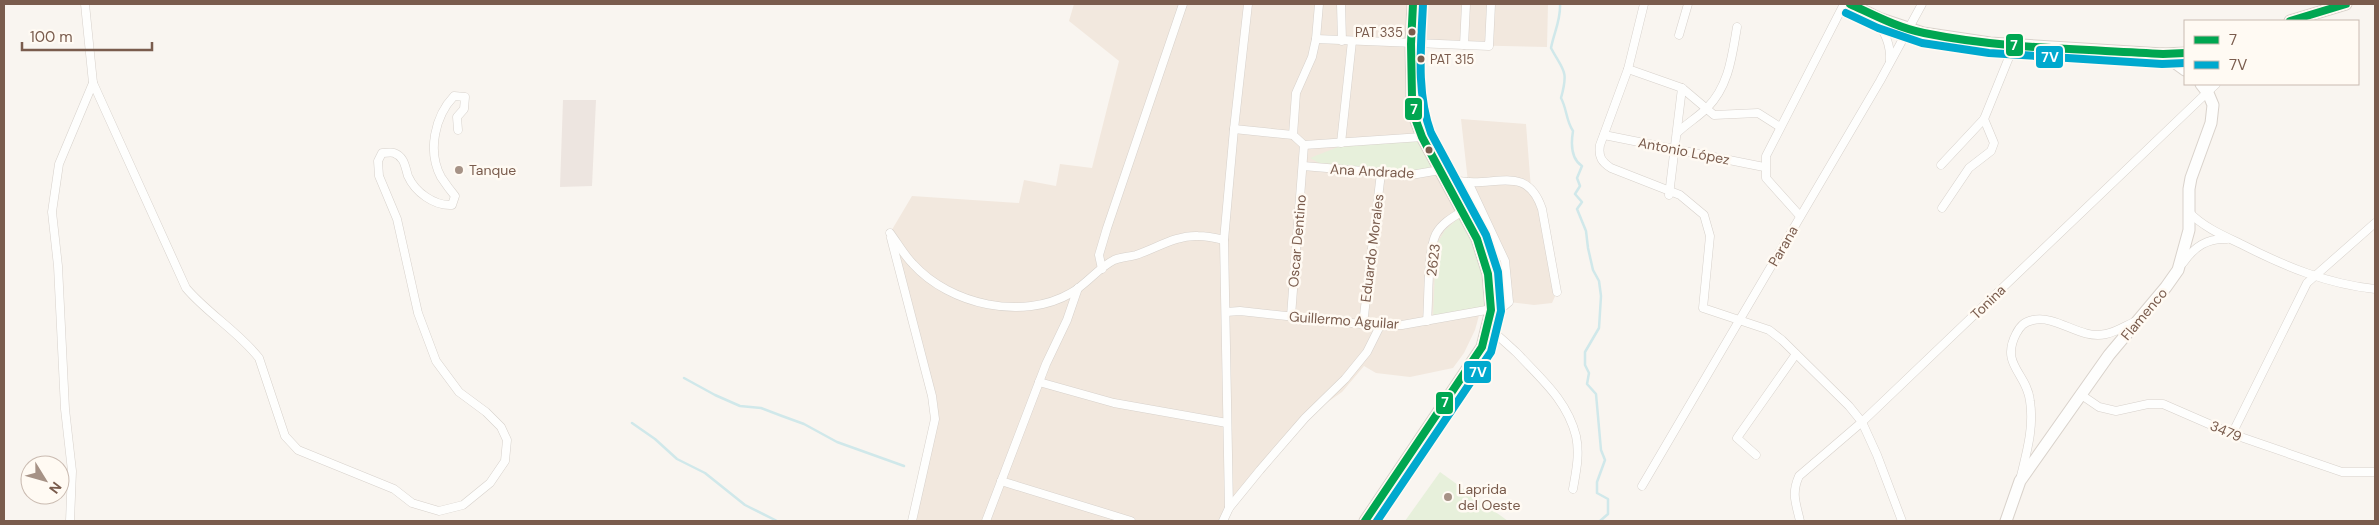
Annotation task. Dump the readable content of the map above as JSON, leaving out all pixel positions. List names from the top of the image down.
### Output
{
  "streets": {
    "street": [
      "Antonio López",
      "Ana Andrade",
      "Oscar Dentino",
      "Parana",
      "Eduardo Morales",
      "2623",
      "Tonina",
      "Flamenco",
      "Guillermo Aguilar",
      "3479"
    ]
  },
  "crossings": [
    ["Ana Andrade", "Oscar Dentino"],
    ["Ana Andrade", "Eduardo Morales"],
    ["Oscar Dentino", "Guillermo Aguilar"],
    ["Eduardo Morales", "Guillermo Aguilar"],
    ["2623", "Guillermo Aguilar"],
    ["Tonina", "Flamenco"],
    ["Flamenco", "3479"]
  ],
  "places": [
    "PAT 335",
    "PAT 315",
    "Tanque",
    "Laprida del Oeste"
  ],
  "lines": ["transit line 7", "transit line 7V"],
  "legend": ["7", "7V"],
  "scale_bar": "100 m",
  "north": "bottom right"
}
